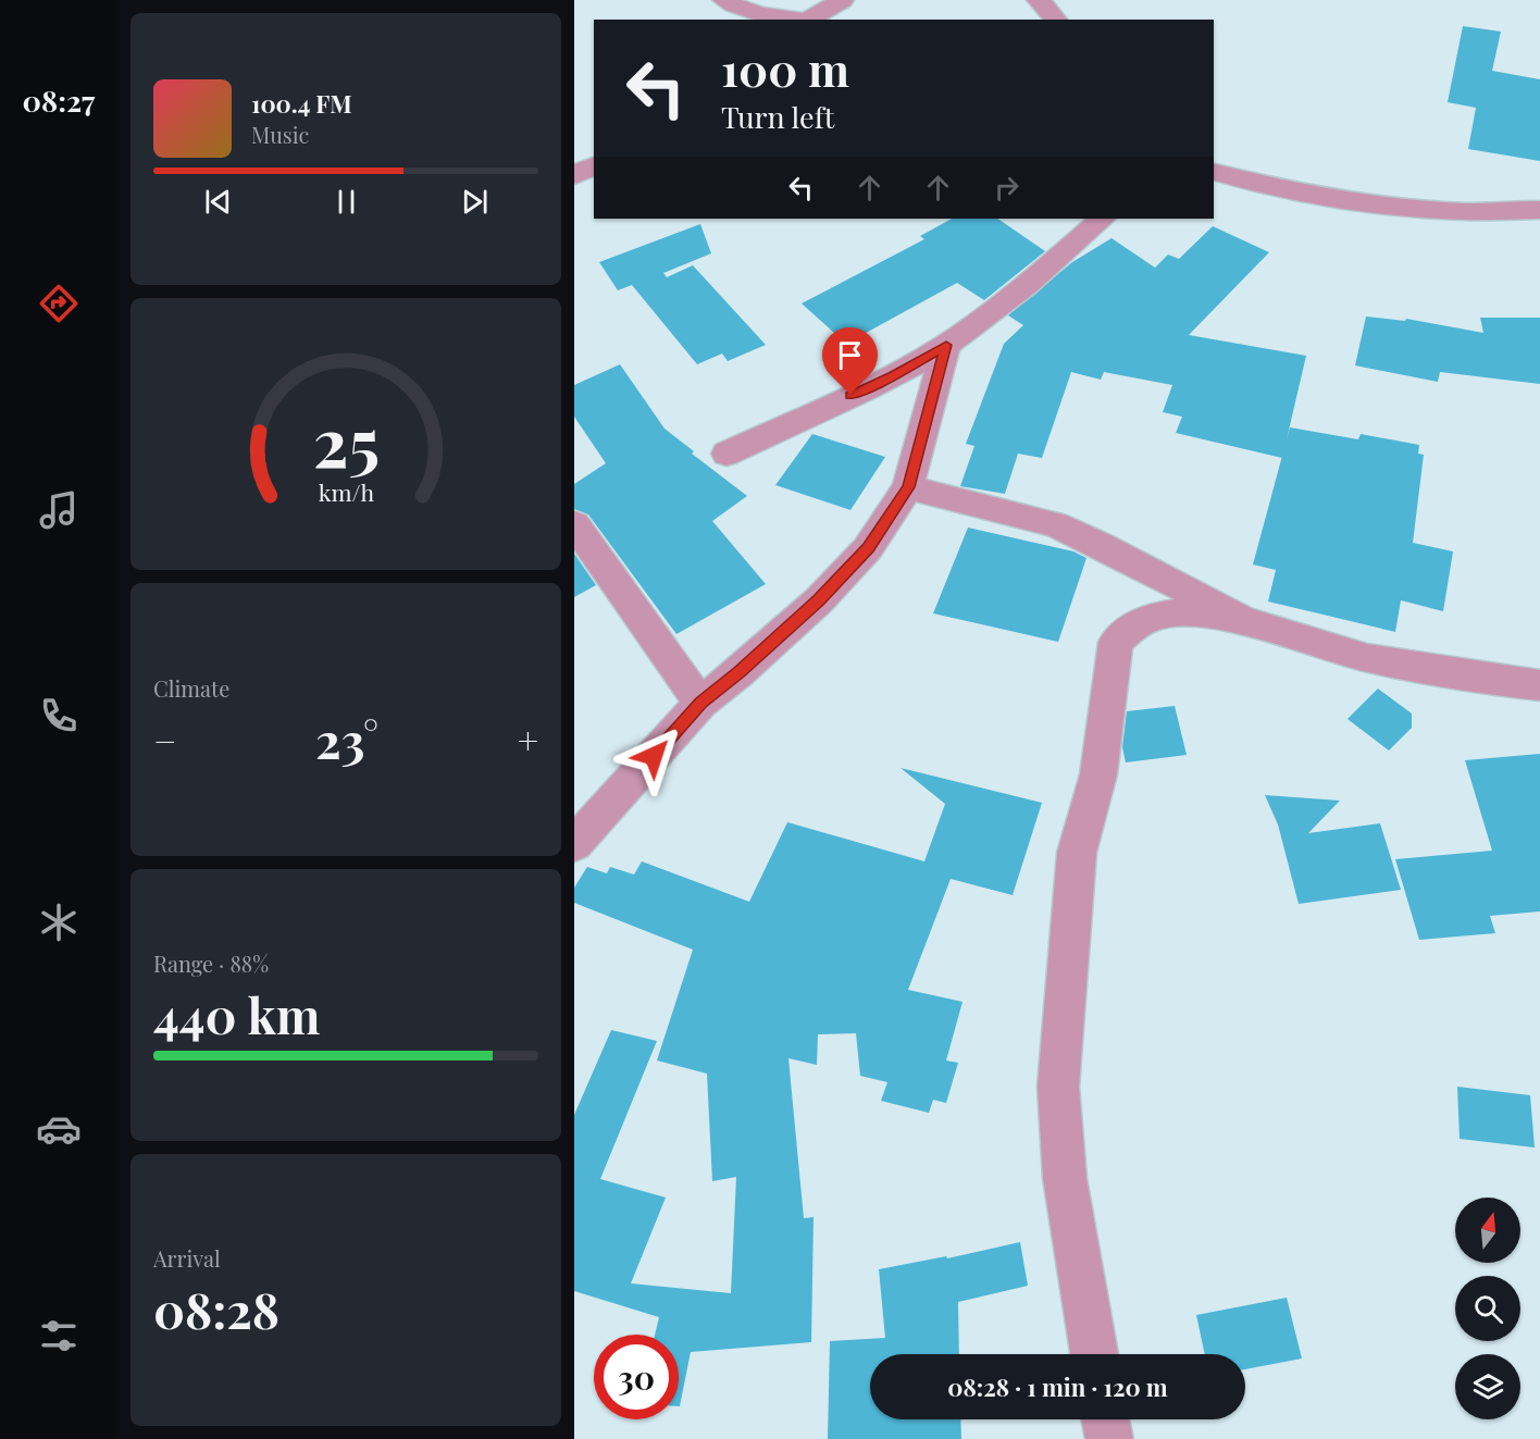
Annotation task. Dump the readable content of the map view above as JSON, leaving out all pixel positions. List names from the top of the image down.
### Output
{
  "north": "top",
  "page": {
    "tabs": "08:27",
    "turn": ["100 m", "Turn left"],
    "song": ["100.4 FM", "Music"],
    "tile": [
      "Climate",
      ["Range · 88%", "440 km"],
      ["Arrival", "08:28"]
    ],
    "heat": ["−", "23°", "+"],
    "limit": "30",
    "trip": "08:28 · 1 min · 120 m",
    "gauge": ["25", "km/h"]
  }
}
